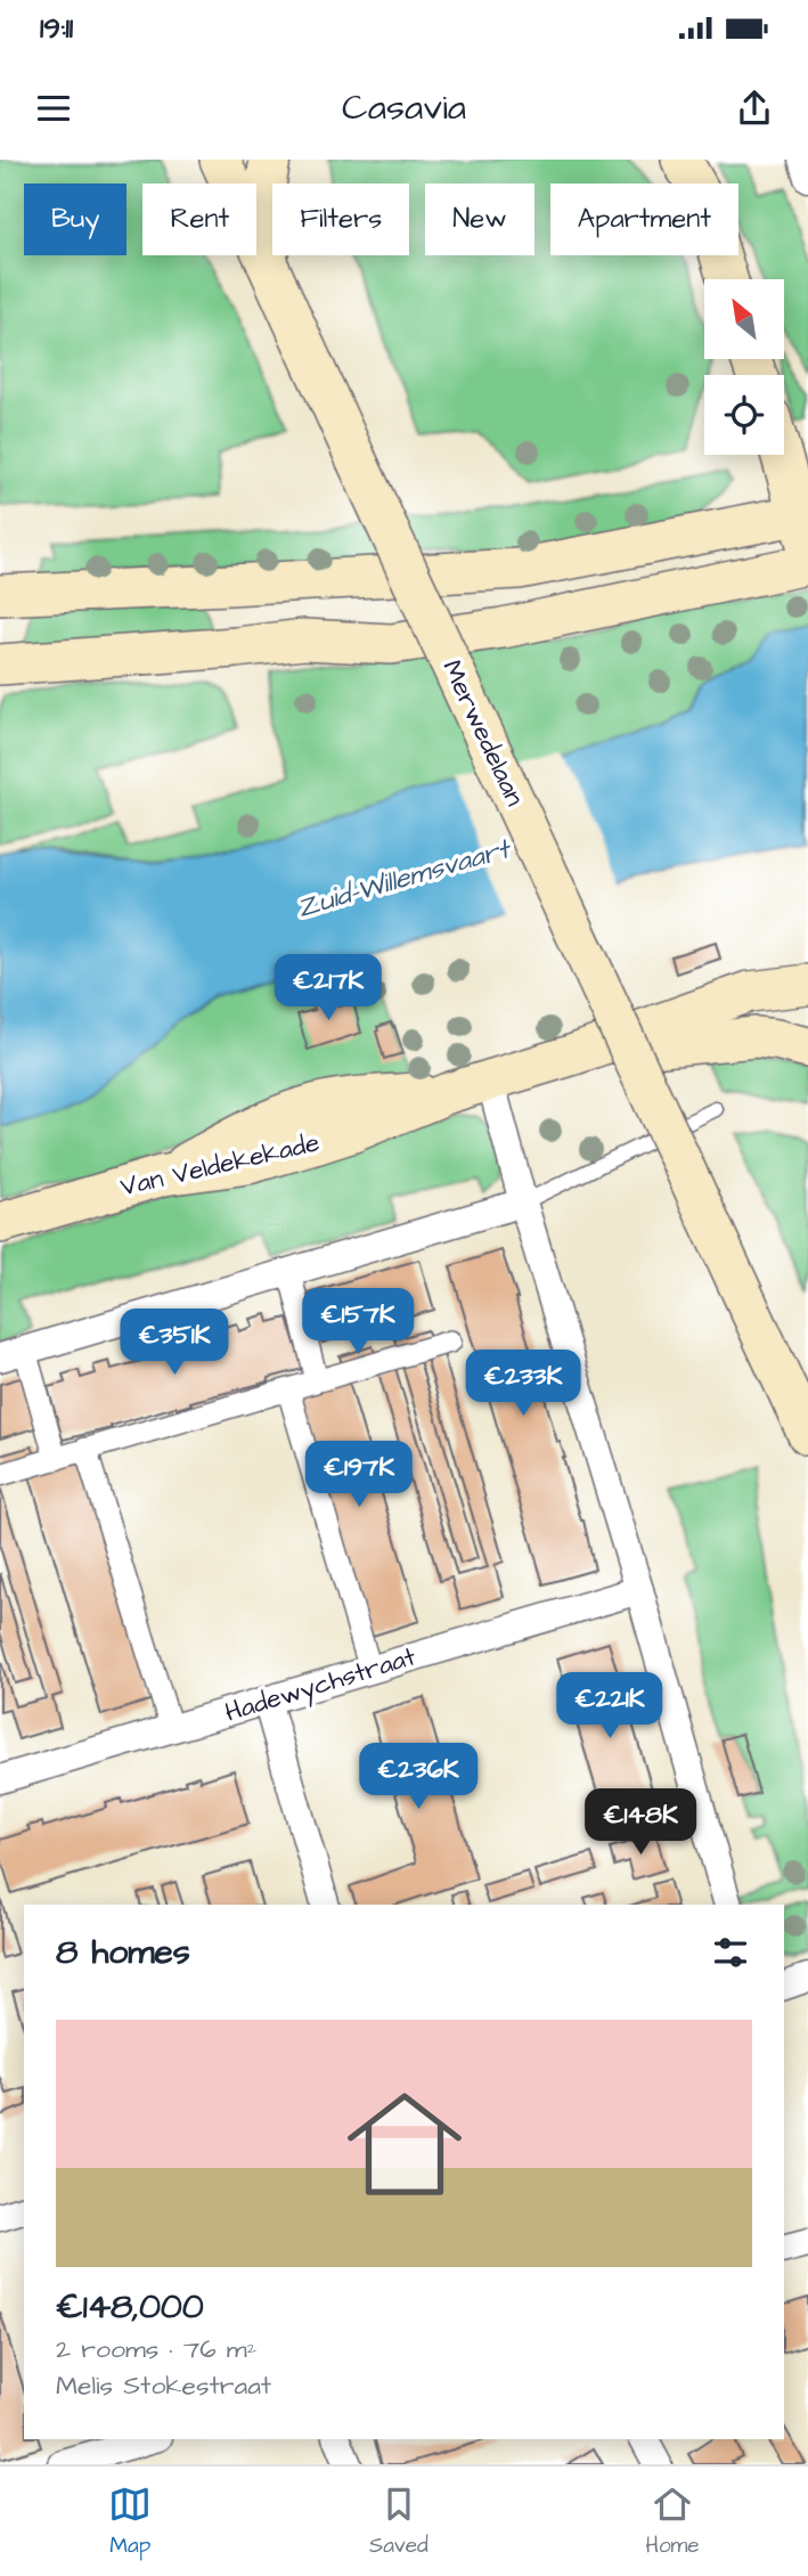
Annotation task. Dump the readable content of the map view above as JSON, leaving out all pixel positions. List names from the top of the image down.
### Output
{
  "streets": {
    "main road": ["Merwedelaan", "Van Veldekekade"],
    "street": ["Hadewychstraat"]
  },
  "water": ["Zuid-Willemsvaart"],
  "north": "top left",
  "page": {
    "status": "19:11",
    "header": "Casavia",
    "chip": [
      "Buy",
      "Rent",
      "Filters",
      "New",
      "Apartment"
    ],
    "price": [
      "€217K",
      "€157K",
      "€351K",
      "€233K",
      "€197K",
      "€221K",
      "€236K",
      "€148K"
    ],
    "heading": "8 homes",
    "list": [
      {
        "name": "€148,000",
        "note": "2 rooms · 76 m² · Melis Stokestraat"
      }
    ],
    "tabs": ["Map", "Saved", "Home"]
  }
}
